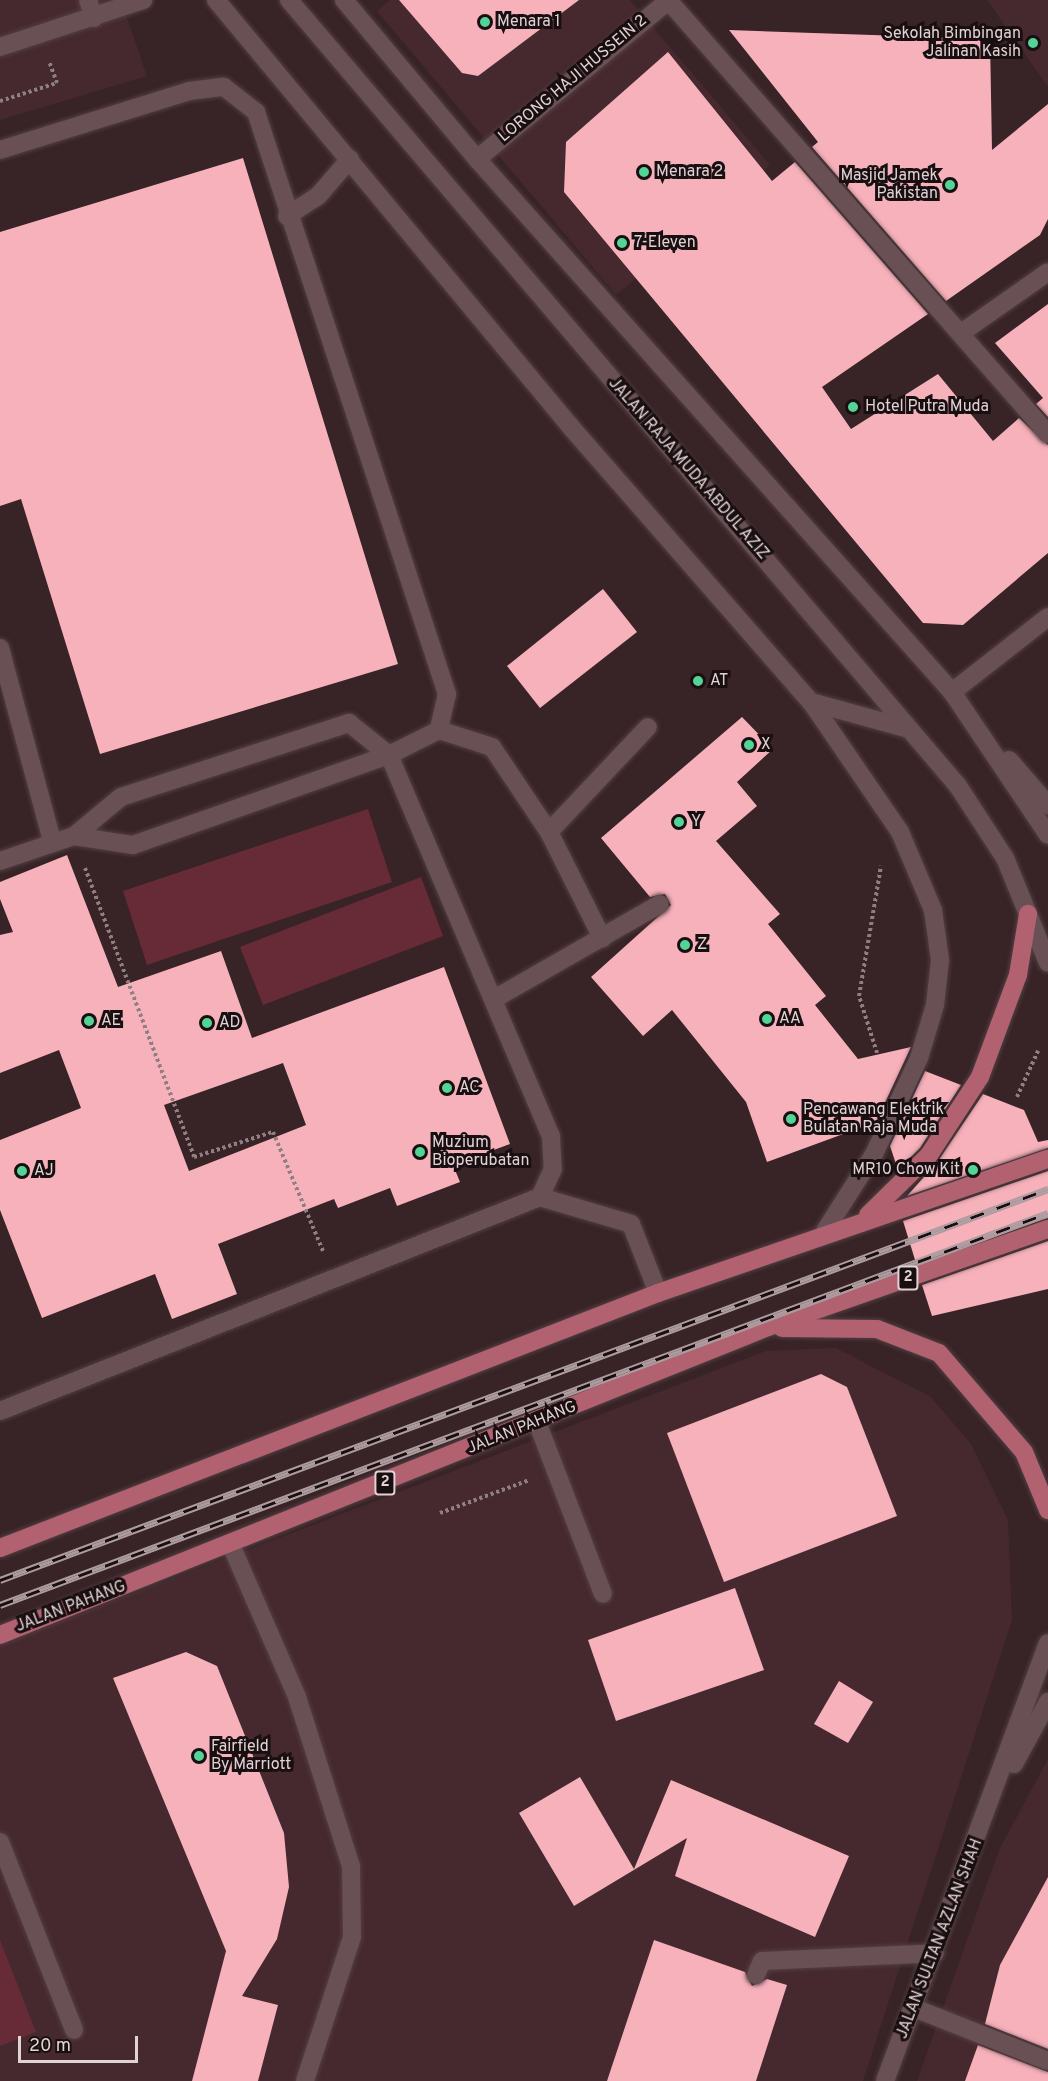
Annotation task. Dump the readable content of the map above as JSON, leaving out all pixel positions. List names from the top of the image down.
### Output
{
  "streets": {
    "main road": [
      "LORONG HAJI HUSSEIN 2",
      "JALAN RAJA MUDA ABDUL AZIZ",
      "2",
      "JALAN PAHANG",
      "JALAN SULTAN AZLAN SHAH"
    ]
  },
  "places": [
    "Menara 1",
    "Sekolah Bimbingan Jalinan Kasih",
    "Menara 2",
    "Masjid Jamek Pakistan",
    "7-Eleven",
    "Hotel Putra Muda",
    "AT",
    "X",
    "Y",
    "Z",
    "AA",
    "AE",
    "AD",
    "AC",
    "Pencawang Elektrik Bulatan Raja Muda",
    "Muzium Bioperubatan",
    "MR10 Chow Kit",
    "AJ",
    "Fairfield By Marriott"
  ],
  "scale_bar": "20 m"
}
